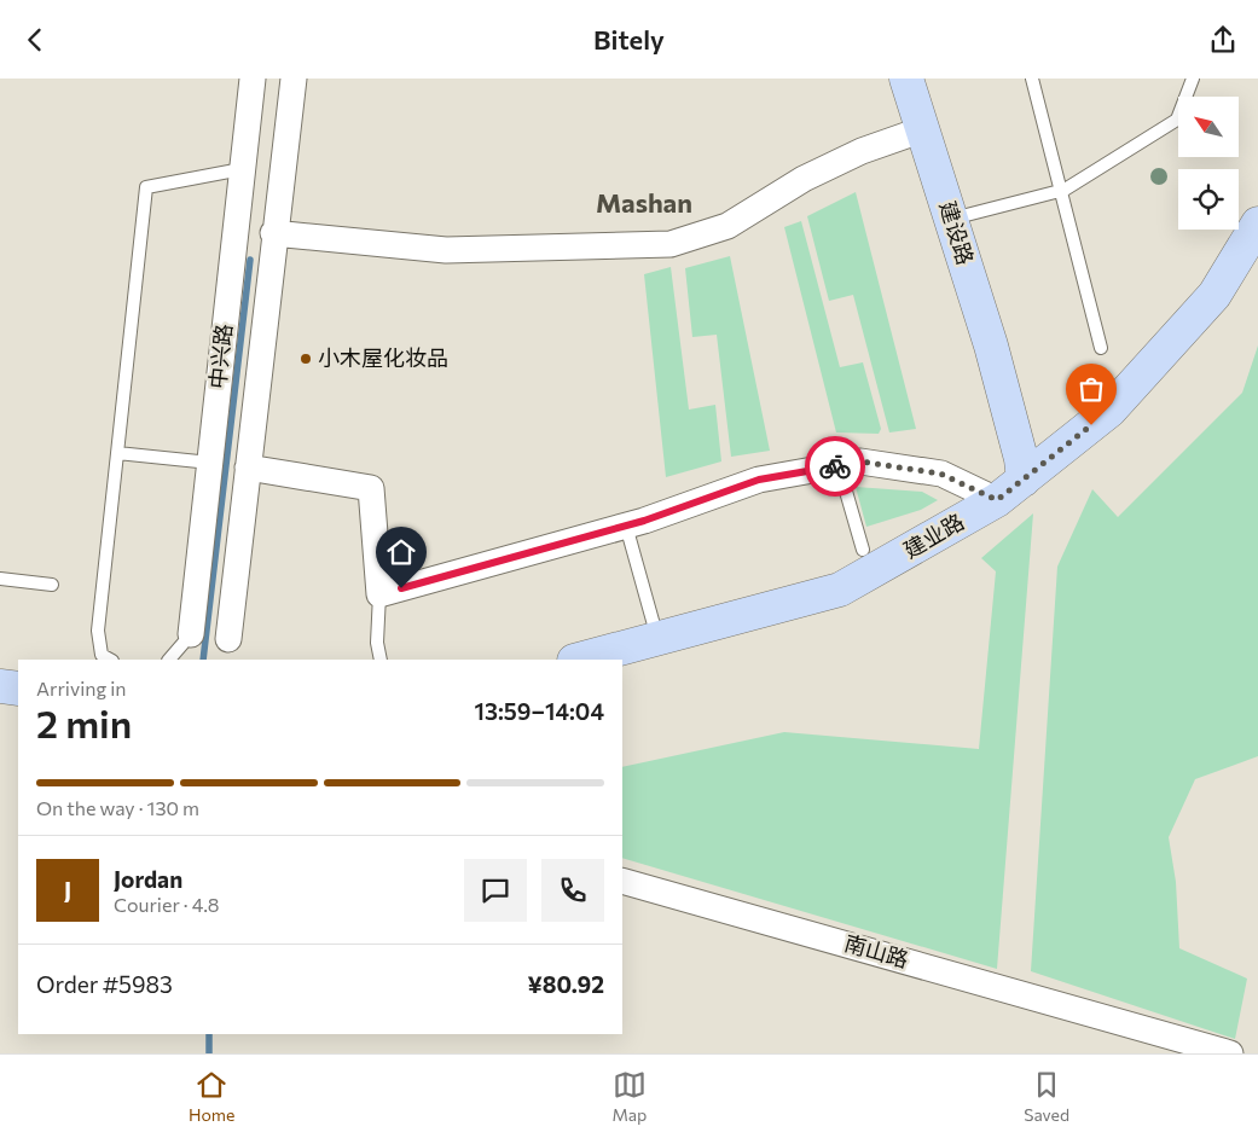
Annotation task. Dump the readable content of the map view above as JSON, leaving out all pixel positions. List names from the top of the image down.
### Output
{
  "streets": {
    "street": [
      "建设路",
      "中兴路",
      "建业路",
      "南山路"
    ]
  },
  "crossings": [
    ["建设路", "建业路"]
  ],
  "districts": ["Mashan"],
  "places": ["小木屋化妆品"],
  "north": "top left",
  "page": {
    "header": "Bitely",
    "heading": ["2 min", "Arriving in", "13:59–14:04"],
    "panel": [
      "Jordan",
      "Courier · 4.8",
      "Order #5983",
      "¥80.92"
    ],
    "bar": "On the way · 130 m",
    "round": "J",
    "tabs": ["Home", "Map", "Saved"]
  }
}
